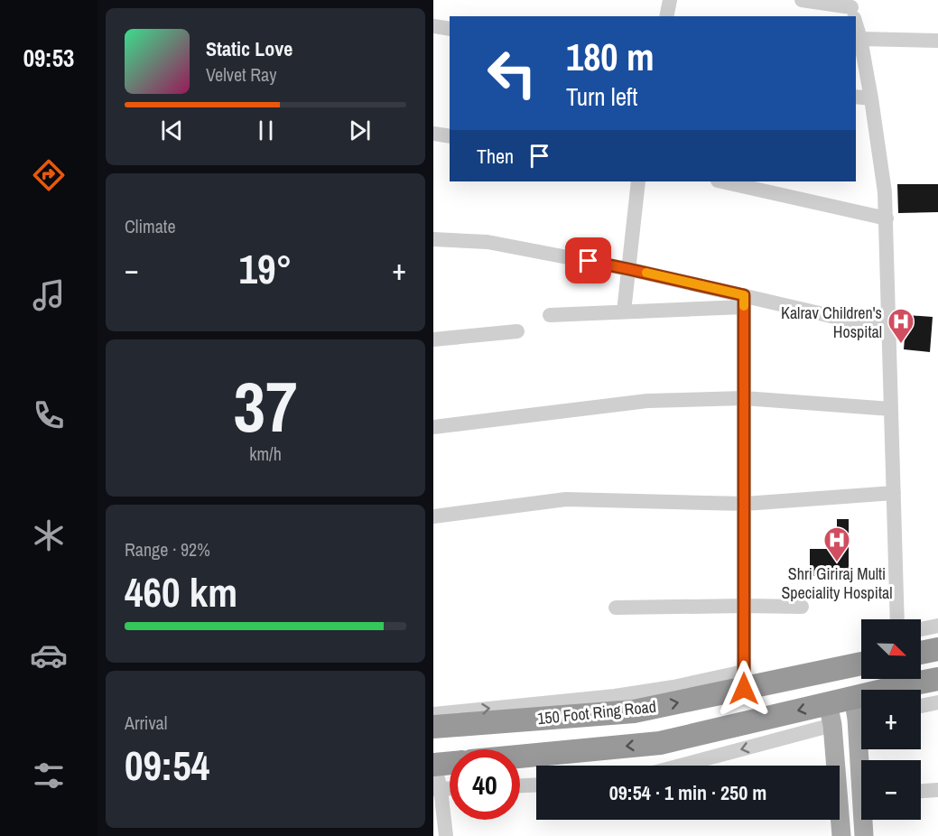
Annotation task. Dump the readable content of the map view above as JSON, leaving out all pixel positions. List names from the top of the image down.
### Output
{
  "streets": {
    "highway": ["150 Foot Ring Road"]
  },
  "places": {
    "hospital": ["Kalrav Children's Hospital", "Shri Giriraj Multi Speciality Hospital"]
  },
  "north": "bottom right",
  "page": {
    "tabs": "09:53",
    "turn": ["180 m", "Turn left"],
    "song": ["Static Love", "Velvet Ray"],
    "then": "Then",
    "tile": [
      "Climate",
      ["37", "km/h"],
      ["Range · 92%", "460 km"],
      ["Arrival", "09:54"]
    ],
    "heat": ["−", "19°", "+"],
    "map_buttons": ["+", "−"],
    "limit": "40",
    "trip": "09:54 · 1 min · 250 m"
  }
}
